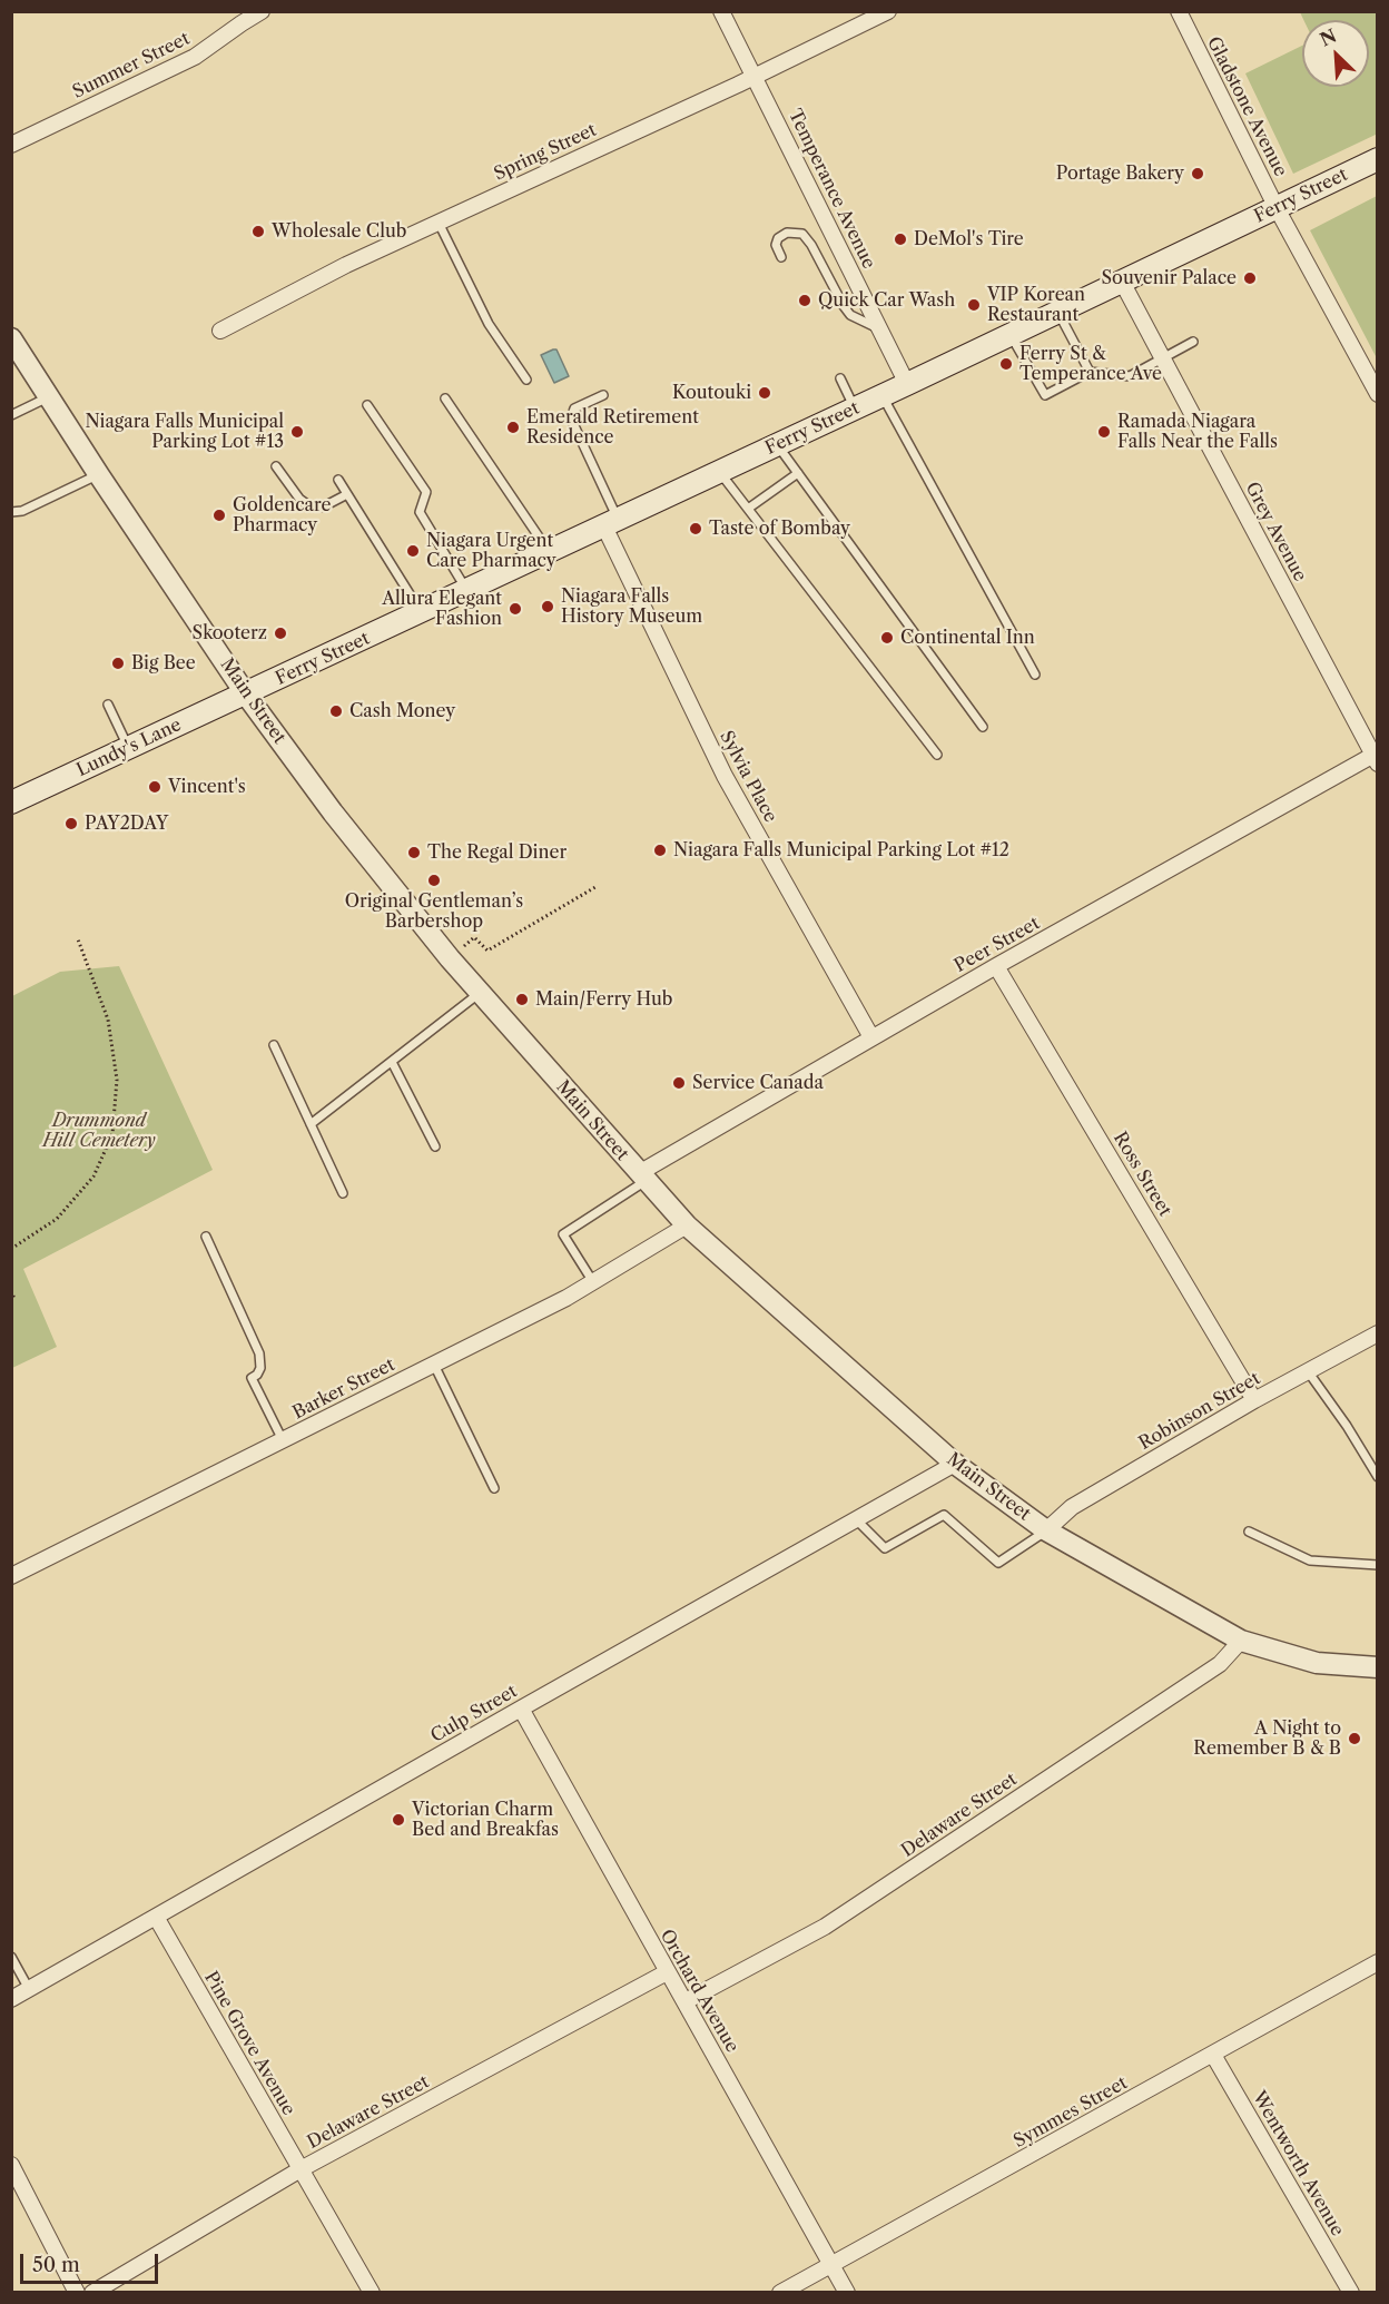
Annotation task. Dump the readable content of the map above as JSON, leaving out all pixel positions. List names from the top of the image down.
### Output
{
  "streets": {
    "main road": ["Ferry Street", "Lundy's Lane"],
    "street": [
      "Summer Street",
      "Gladstone Avenue",
      "Spring Street",
      "Temperance Avenue",
      "Grey Avenue",
      "Main Street",
      "Sylvia Place",
      "Peer Street",
      "Ross Street",
      "Barker Street",
      "Robinson Street",
      "Culp Street",
      "Delaware Street",
      "Orchard Avenue",
      "Pine Grove Avenue",
      "Symmes Street",
      "Wentworth Avenue"
    ]
  },
  "crossings": [
    ["Gladstone Avenue", "Ferry Street"],
    ["Spring Street", "Temperance Avenue"],
    ["Temperance Avenue", "Ferry Street"],
    ["Ferry Street", "Grey Avenue"],
    ["Ferry Street", "Main Street"],
    ["Ferry Street", "Lundy's Lane"],
    ["Ferry Street", "Sylvia Place"],
    ["Grey Avenue", "Peer Street"],
    ["Main Street", "Lundy's Lane"],
    ["Main Street", "Peer Street"],
    ["Main Street", "Barker Street"],
    ["Main Street", "Robinson Street"],
    ["Main Street", "Culp Street"],
    ["Main Street", "Delaware Street"],
    ["Sylvia Place", "Peer Street"],
    ["Peer Street", "Ross Street"],
    ["Ross Street", "Robinson Street"],
    ["Culp Street", "Orchard Avenue"],
    ["Culp Street", "Pine Grove Avenue"],
    ["Delaware Street", "Orchard Avenue"],
    ["Delaware Street", "Pine Grove Avenue"],
    ["Orchard Avenue", "Symmes Street"],
    ["Symmes Street", "Wentworth Avenue"]
  ],
  "parks": ["Drummond Hill Cemetery"],
  "places": [
    "Portage Bakery",
    "Wholesale Club",
    "DeMol's Tire",
    "Souvenir Palace",
    "Quick Car Wash",
    "VIP Korean Restaurant",
    "Ferry St & Temperance Ave",
    "Koutouki",
    "Emerald Retirement Residence",
    "Niagara Falls Municipal Parking Lot #13",
    "Ramada Niagara Falls Near the Falls",
    "Goldencare Pharmacy",
    "Taste of Bombay",
    "Niagara Urgent Care Pharmacy",
    "Niagara Falls History Museum",
    "Allura Elegant Fashion",
    "Skooterz",
    "Continental Inn",
    "Big Bee",
    "Cash Money",
    "Vincent's",
    "PAY2DAY",
    "Niagara Falls Municipal Parking Lot #12",
    "The Regal Diner",
    "Original Gentleman’s Barbershop",
    "Main/Ferry Hub",
    "Service Canada",
    "A Night to Remember B & B",
    "Victorian Charm Bed and Breakfas"
  ],
  "scale_bar": "50 m",
  "north": "top left"
}
